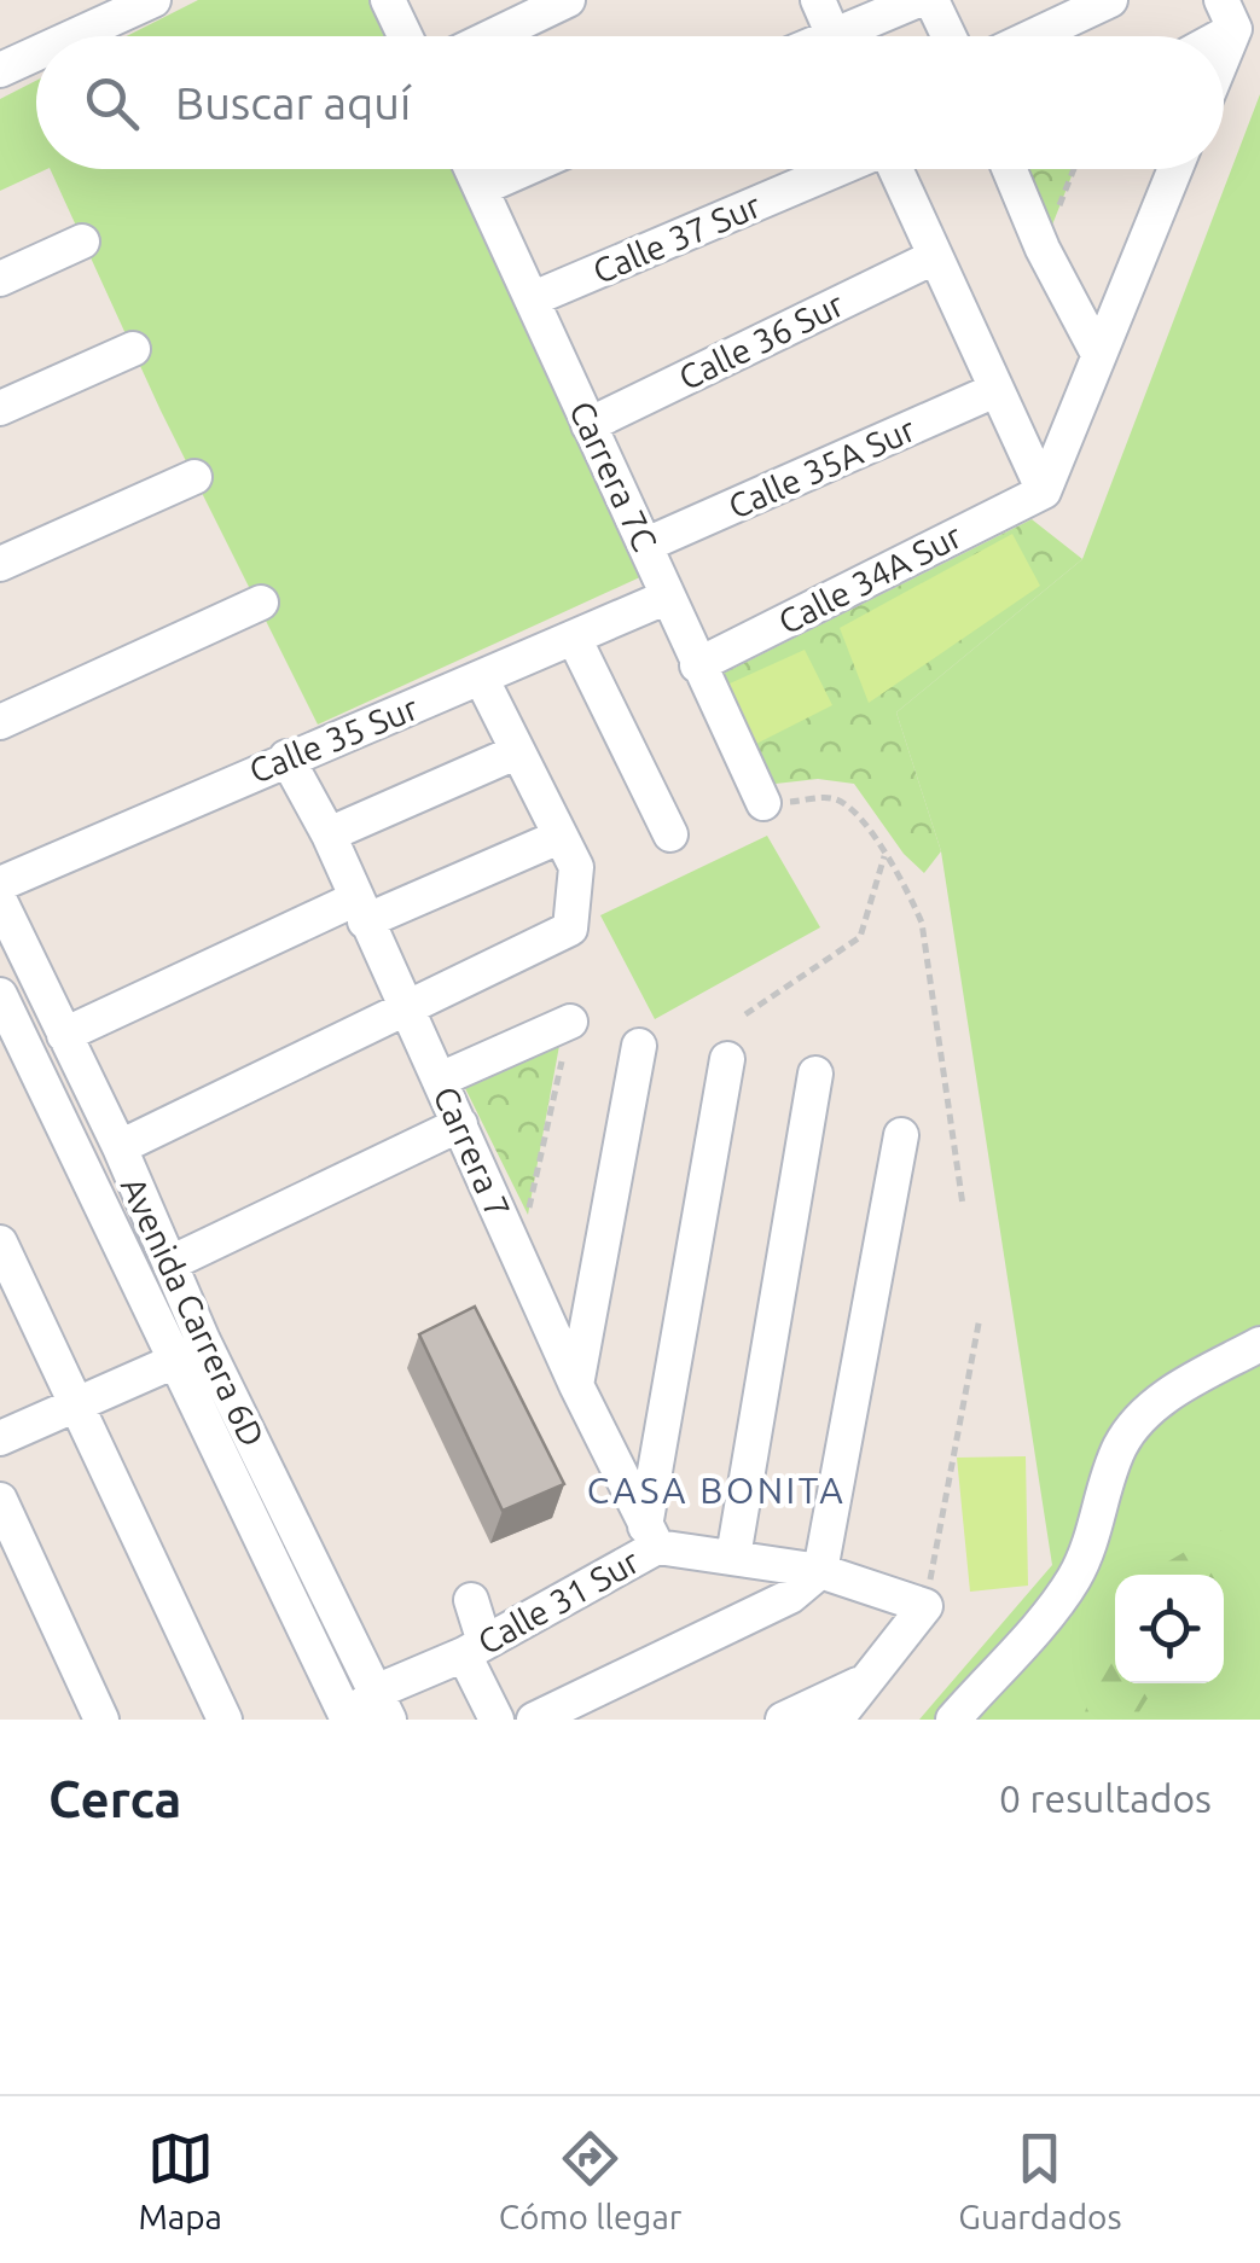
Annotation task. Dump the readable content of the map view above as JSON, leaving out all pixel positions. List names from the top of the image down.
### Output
{
  "streets": {
    "street": [
      "Calle 37 Sur",
      "Calle 36 Sur",
      "Calle 35A Sur",
      "Carrera 7C",
      "Calle 34A Sur",
      "Calle 35 Sur",
      "Carrera 7",
      "Avenida Carrera 6D",
      "Calle 31 Sur"
    ]
  },
  "crossings": [
    ["Calle 37 Sur", "Carrera 7C"],
    ["Calle 36 Sur", "Carrera 7C"],
    ["Calle 35A Sur", "Carrera 7C"],
    ["Carrera 7C", "Calle 34A Sur"],
    ["Carrera 7C", "Calle 35 Sur"],
    ["Calle 35 Sur", "Carrera 7"],
    ["Carrera 7", "Calle 31 Sur"],
    ["Avenida Carrera 6D", "Calle 31 Sur"]
  ],
  "districts": ["CASA BONITA"],
  "page": {
    "search": "Buscar aquí",
    "heading": ["Cerca", "0 resultados"],
    "nav": ["Mapa", "Cómo llegar", "Guardados"]
  }
}
